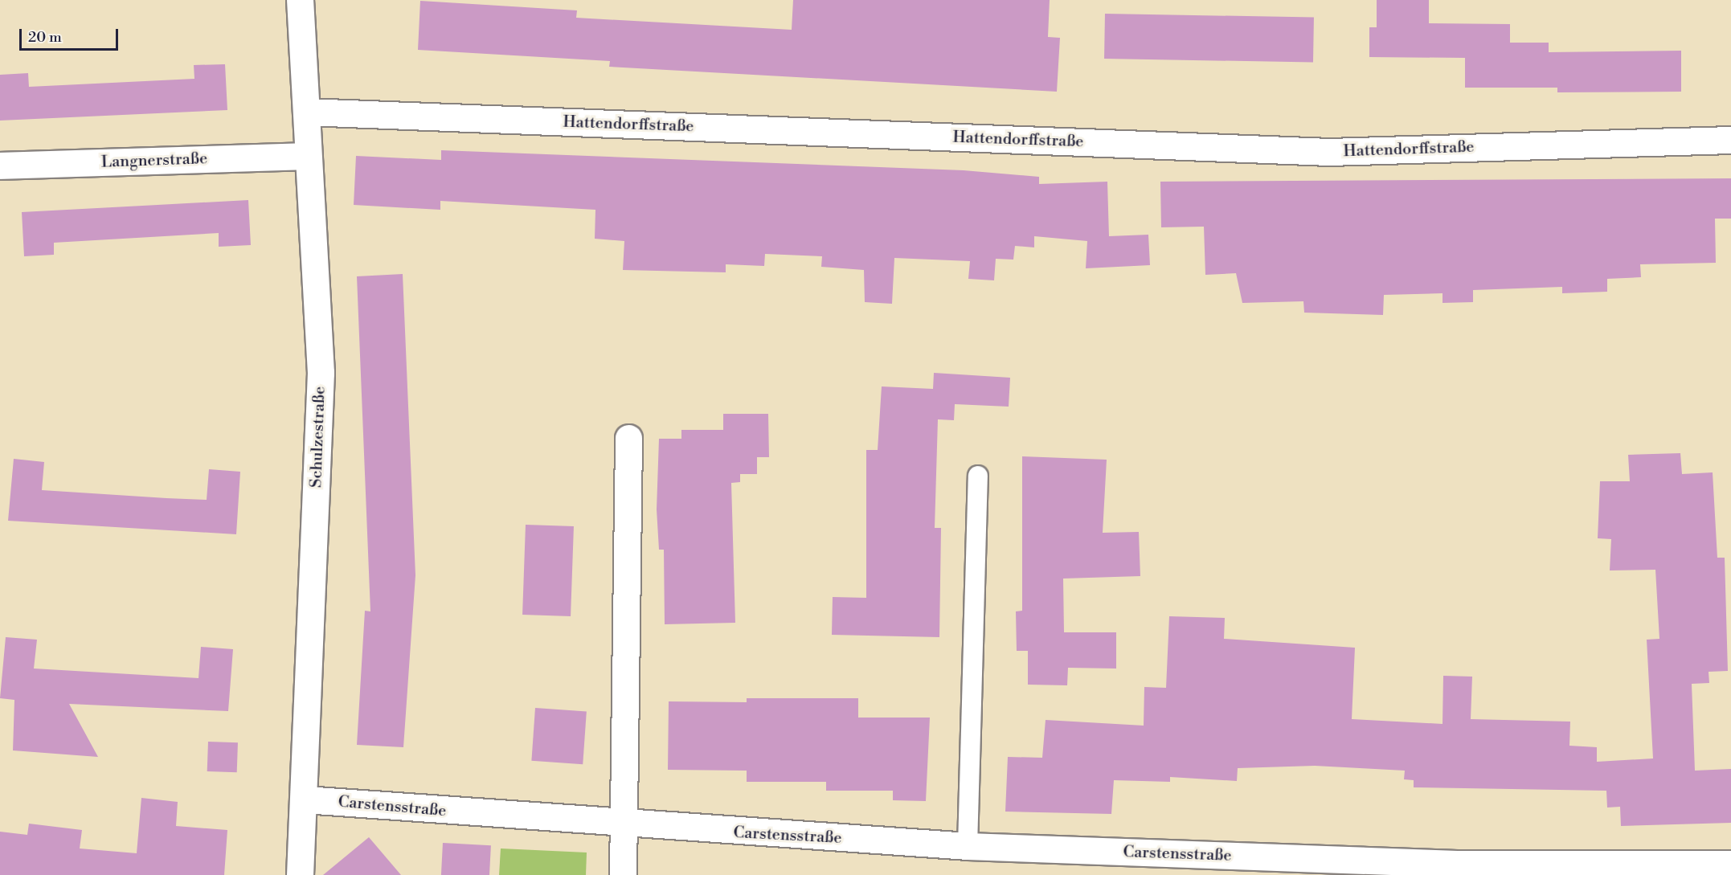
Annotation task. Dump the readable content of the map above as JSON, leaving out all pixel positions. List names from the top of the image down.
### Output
{
  "streets": {
    "street": [
      "Hattendorffstraße",
      "Langnerstraße",
      "Schulzestraße",
      "Carstensstraße"
    ]
  },
  "crossings": [
    ["Hattendorffstraße", "Schulzestraße"],
    ["Langnerstraße", "Schulzestraße"],
    ["Schulzestraße", "Carstensstraße"]
  ],
  "scale_bar": "20 m"
}
